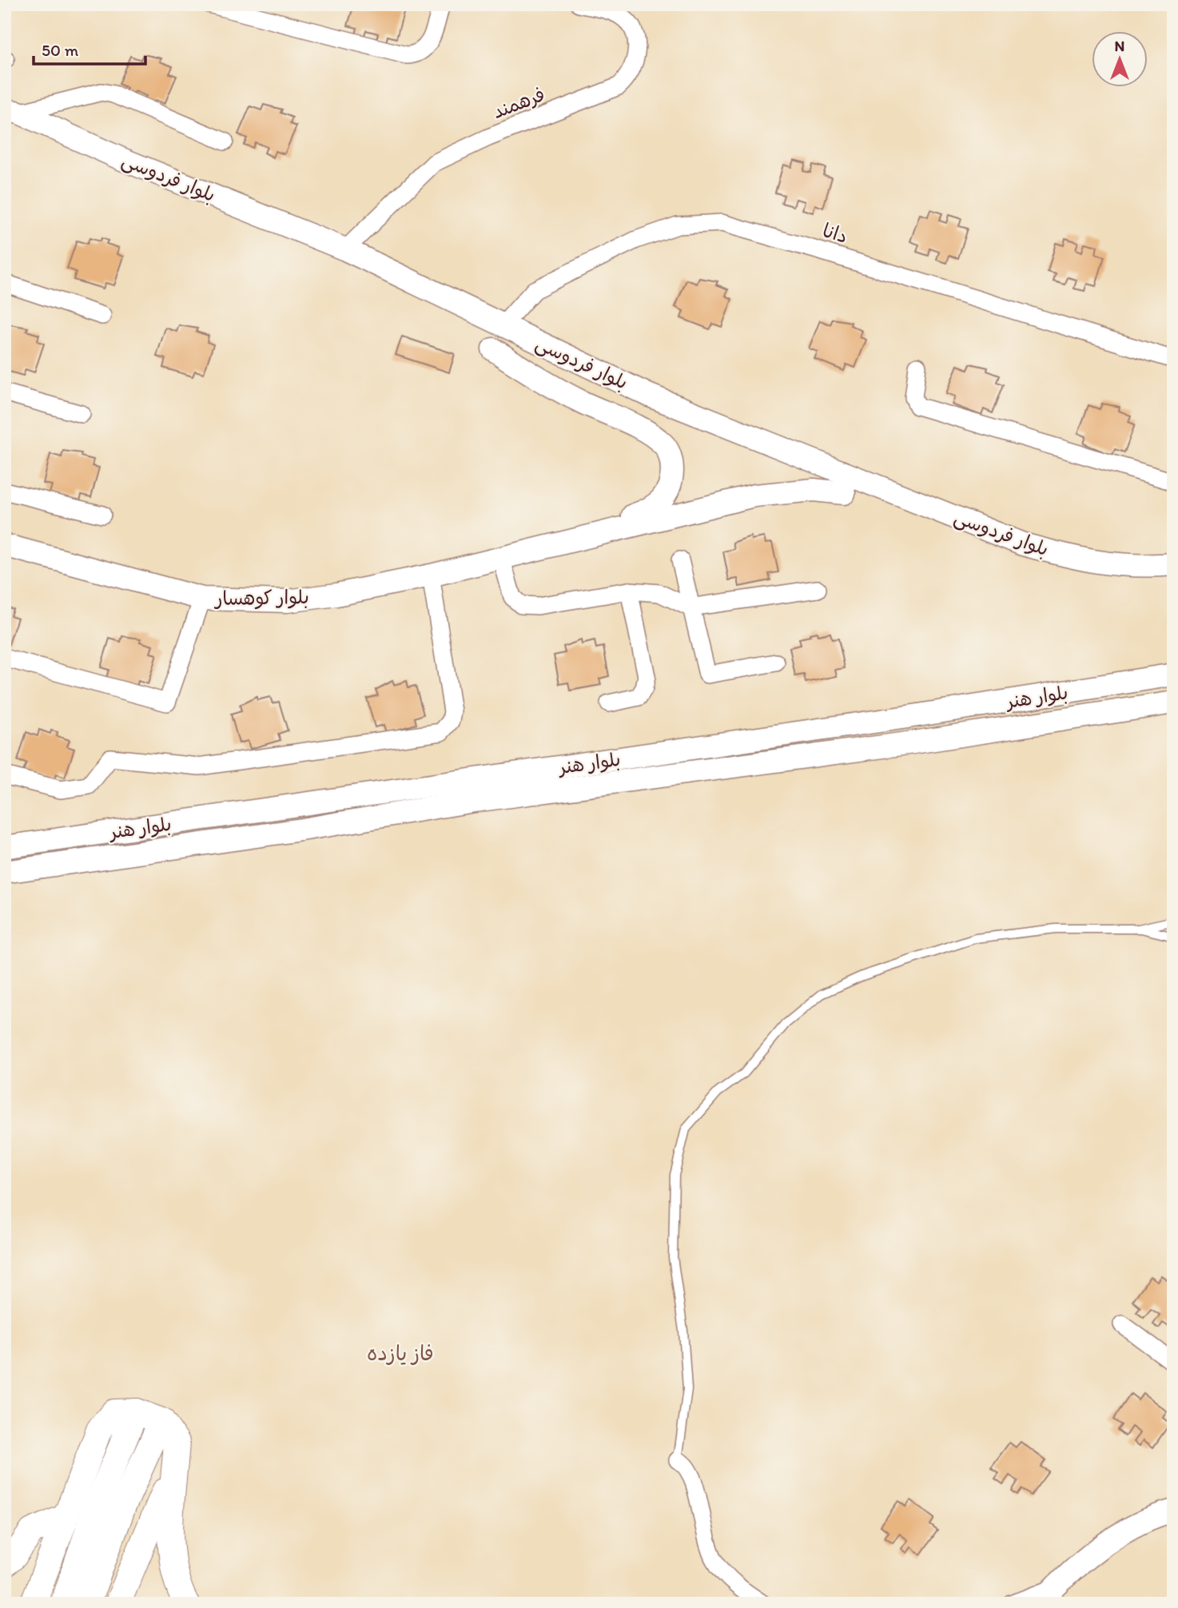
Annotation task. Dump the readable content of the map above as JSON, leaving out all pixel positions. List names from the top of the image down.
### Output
{
  "streets": {
    "street": [
      "فرهمند",
      "بلوار فردوسی",
      "دانا",
      "بلوار کوهسار",
      "بلوار هنر"
    ]
  },
  "crossings": [
    ["فرهمند", "بلوار فردوسی"],
    ["بلوار فردوسی", "دانا"]
  ],
  "districts": ["فاز یازده"],
  "scale_bar": "50 m",
  "north": "top"
}
